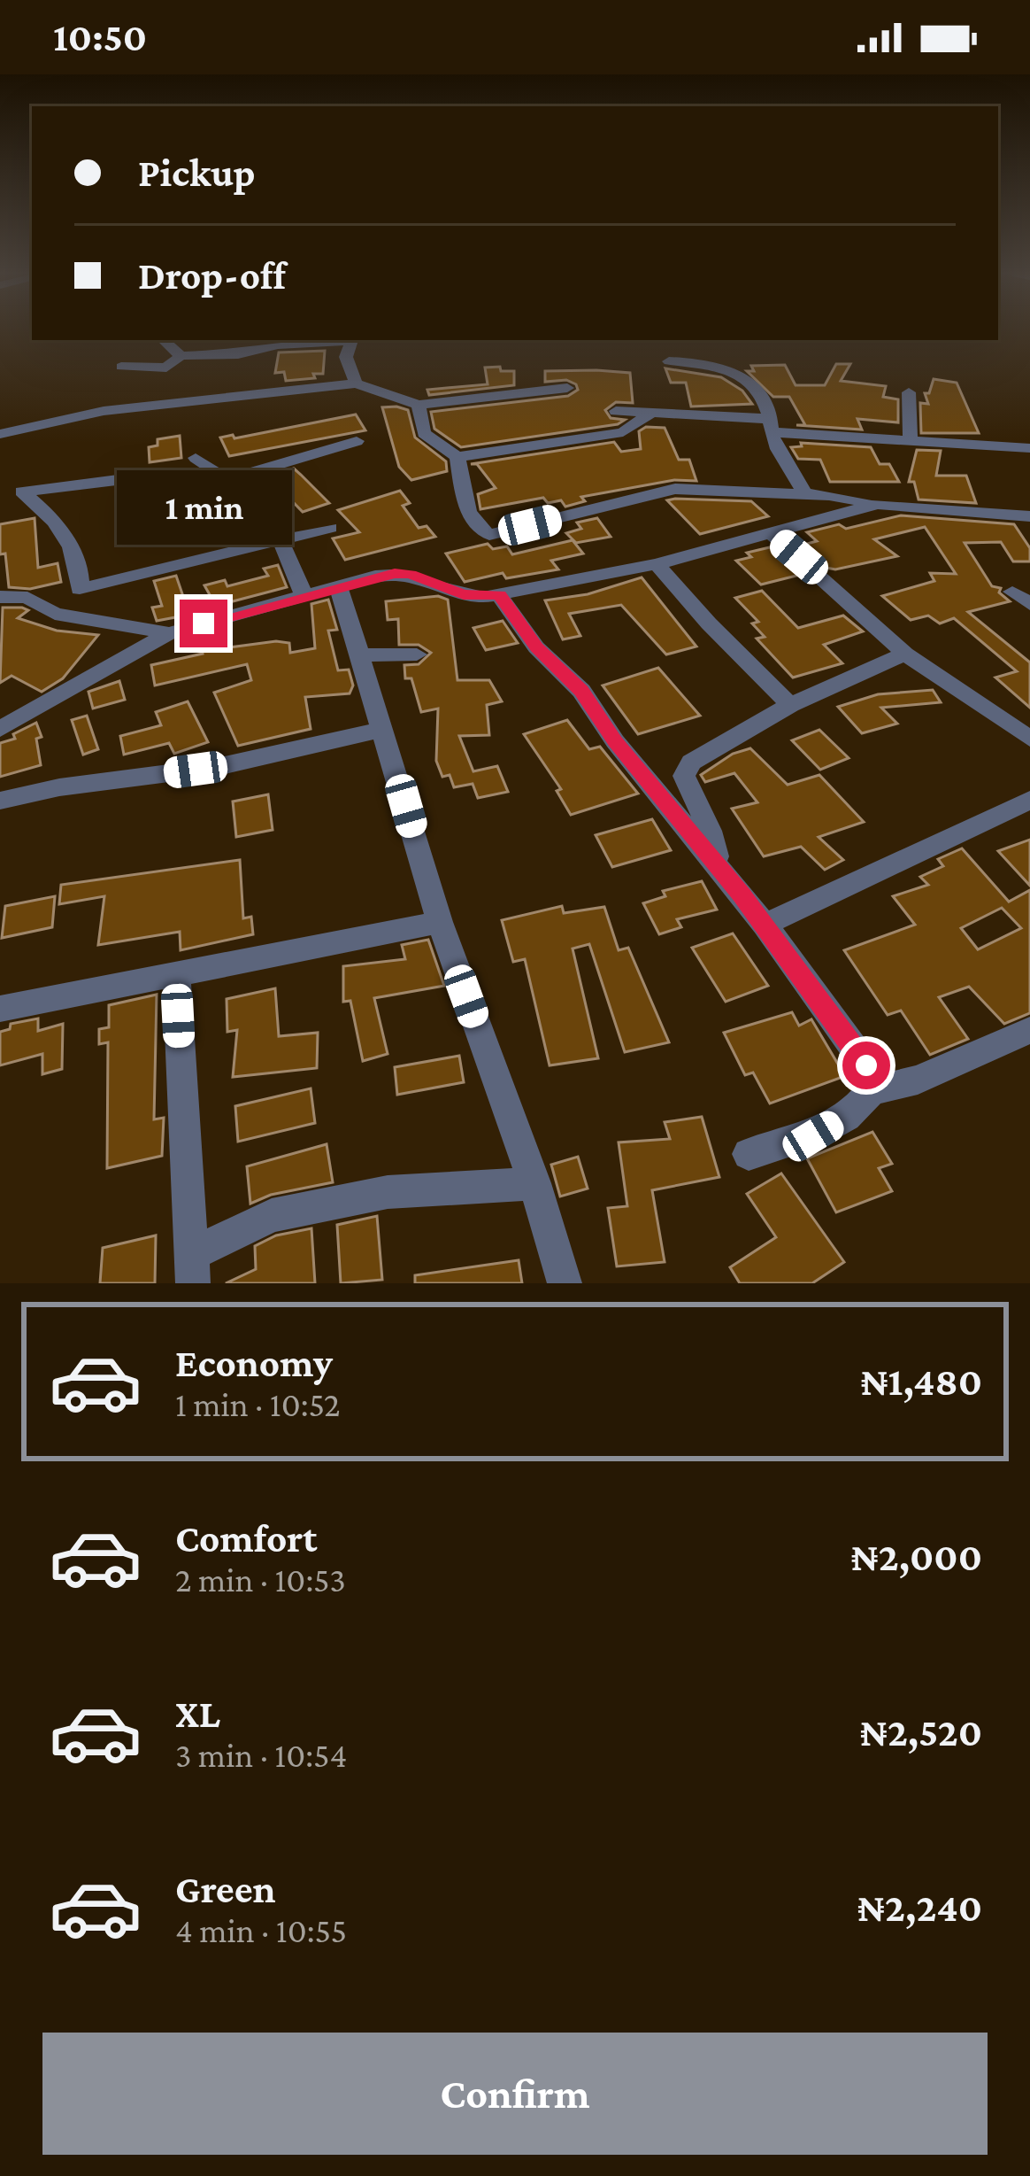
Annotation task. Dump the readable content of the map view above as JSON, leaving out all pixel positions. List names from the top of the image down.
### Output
{
  "page": {
    "status": "10:50",
    "banner": ["Pickup", "Drop-off"],
    "bubble": "1 min",
    "list": [
      {
        "name": "Economy",
        "note": "1 min · 10:52",
        "value": "₦1,480"
      },
      {
        "name": "Comfort",
        "note": "2 min · 10:53",
        "value": "₦2,000"
      },
      {
        "name": "XL",
        "note": "3 min · 10:54",
        "value": "₦2,520"
      },
      {
        "name": "Green",
        "note": "4 min · 10:55",
        "value": "₦2,240"
      }
    ],
    "buttons": "Confirm"
  }
}
